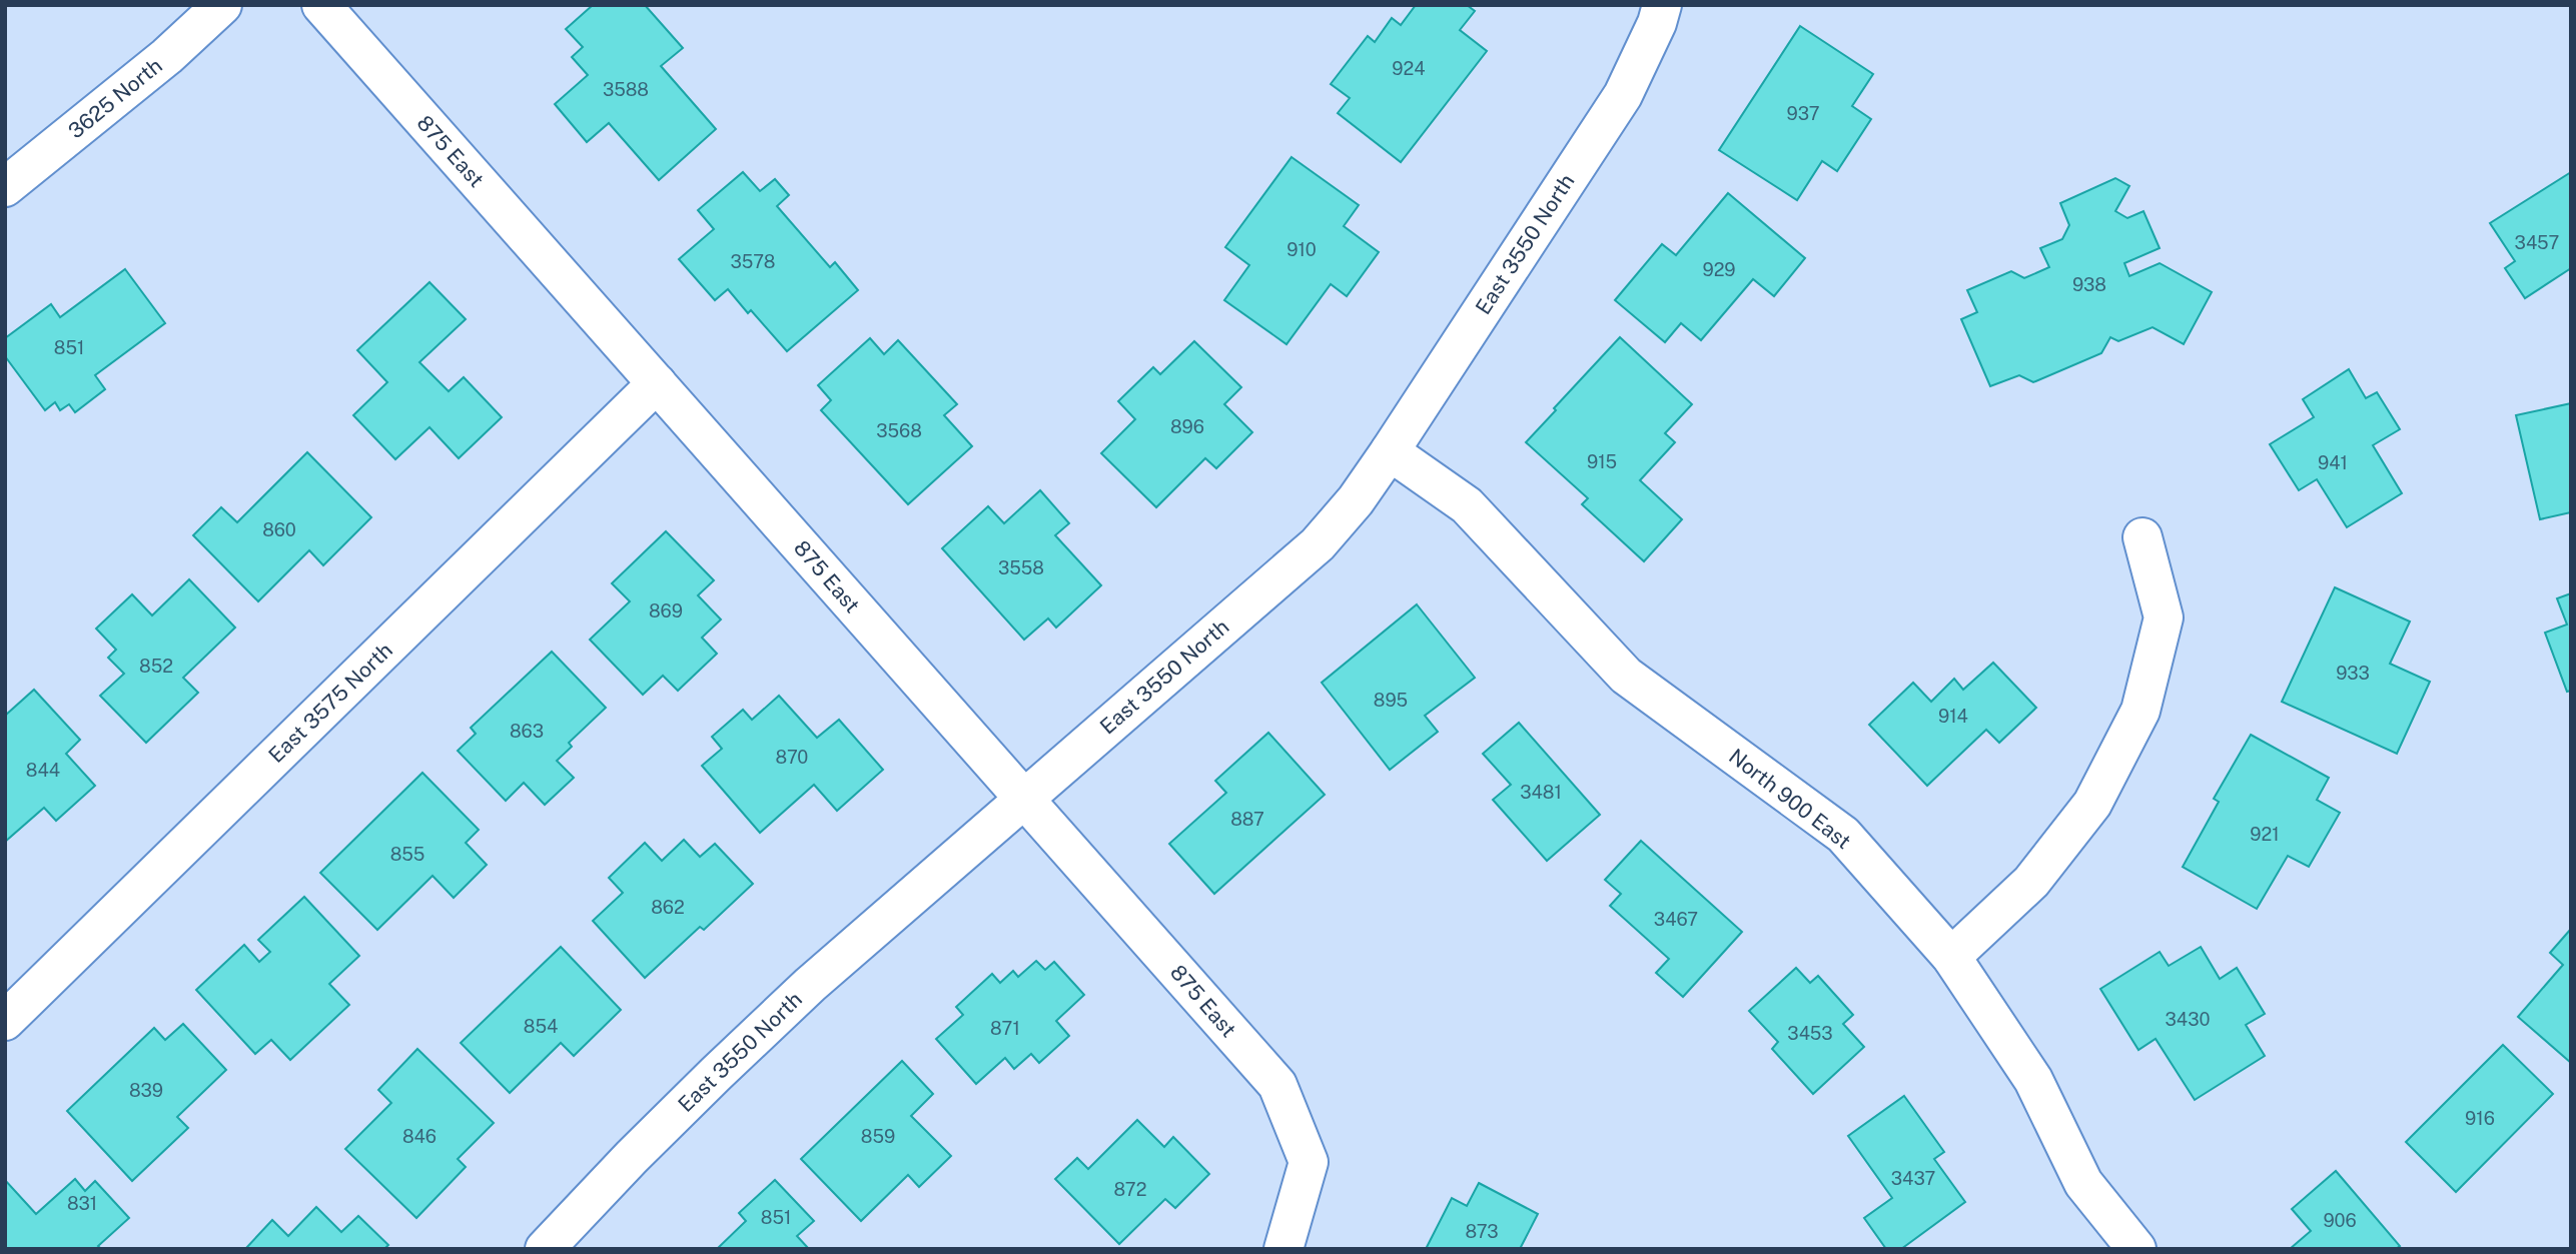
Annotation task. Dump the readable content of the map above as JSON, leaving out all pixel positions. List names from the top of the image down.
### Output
{
  "streets": {
    "street": [
      "3625 North",
      "875 East",
      "East 3550 North",
      "East 3575 North",
      "North 900 East"
    ]
  },
  "crossings": [
    ["875 East", "East 3550 North"],
    ["875 East", "East 3575 North"],
    ["East 3550 North", "North 900 East"]
  ],
  "house_numbers": [
    "924",
    "3588",
    "937",
    "3457",
    "910",
    "3578",
    "929",
    "938",
    "851",
    "896",
    "3568",
    "915",
    "941",
    "860",
    "3558",
    "869",
    "852",
    "933",
    "895",
    "914",
    "863",
    "870",
    "844",
    "3481",
    "887",
    "921",
    "855",
    "862",
    "3467",
    "3430",
    "854",
    "871",
    "3453",
    "839",
    "916",
    "846",
    "859",
    "3437",
    "872",
    "831",
    "851",
    "906",
    "873"
  ]
}
